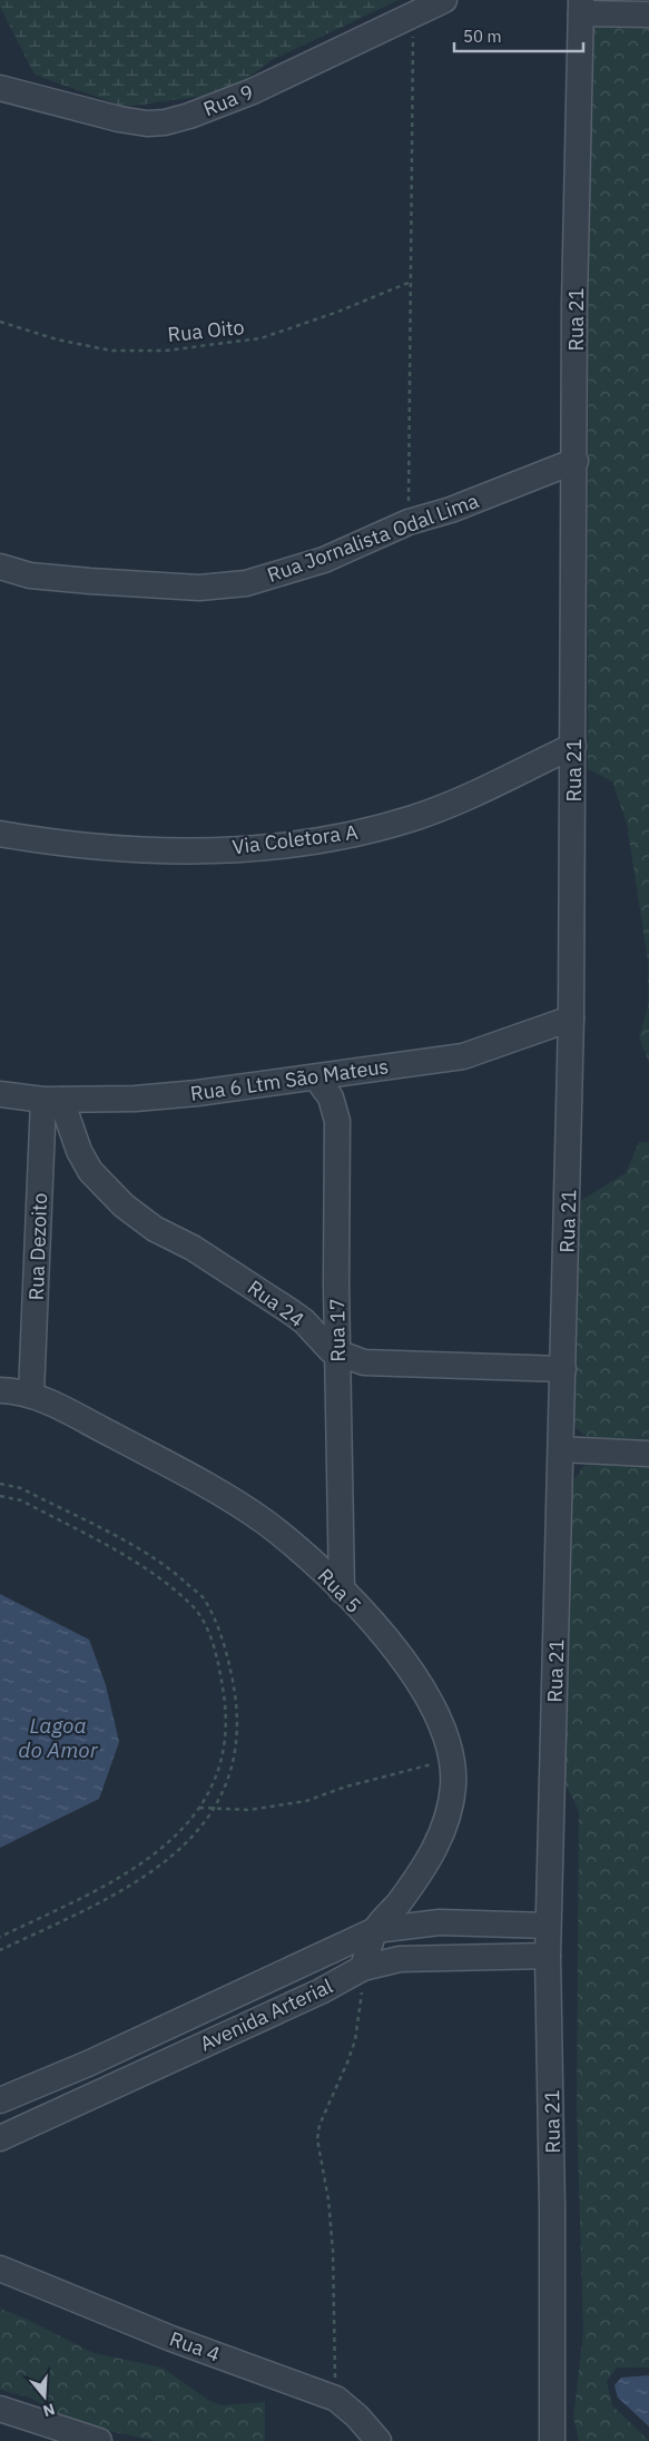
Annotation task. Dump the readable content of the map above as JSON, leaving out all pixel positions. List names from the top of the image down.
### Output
{
  "streets": {
    "street": [
      "Rua 9",
      "Rua 21",
      "Rua Jornalista Odal Lima",
      "Via Coletora A",
      "Rua 6 Ltm São Mateus",
      "Rua Dezoito",
      "Rua 24",
      "Rua 17",
      "Rua 5",
      "Avenida Arterial",
      "Rua 4"
    ],
    "path": ["Rua Oito"]
  },
  "crossings": [
    ["Rua 21", "Rua Jornalista Odal Lima"],
    ["Rua 21", "Via Coletora A"],
    ["Rua 21", "Rua 6 Ltm São Mateus"],
    ["Rua 21", "Rua 24"],
    ["Rua 21", "Avenida Arterial"],
    ["Rua 6 Ltm São Mateus", "Rua Dezoito"],
    ["Rua 6 Ltm São Mateus", "Rua 24"],
    ["Rua 6 Ltm São Mateus", "Rua 17"],
    ["Rua Dezoito", "Rua 24"],
    ["Rua Dezoito", "Rua 5"],
    ["Rua 24", "Rua 17"],
    ["Rua 17", "Rua 5"],
    ["Rua 5", "Avenida Arterial"]
  ],
  "water": ["Lagoa do Amor"],
  "scale_bar": "50 m",
  "north": "bottom"
}
